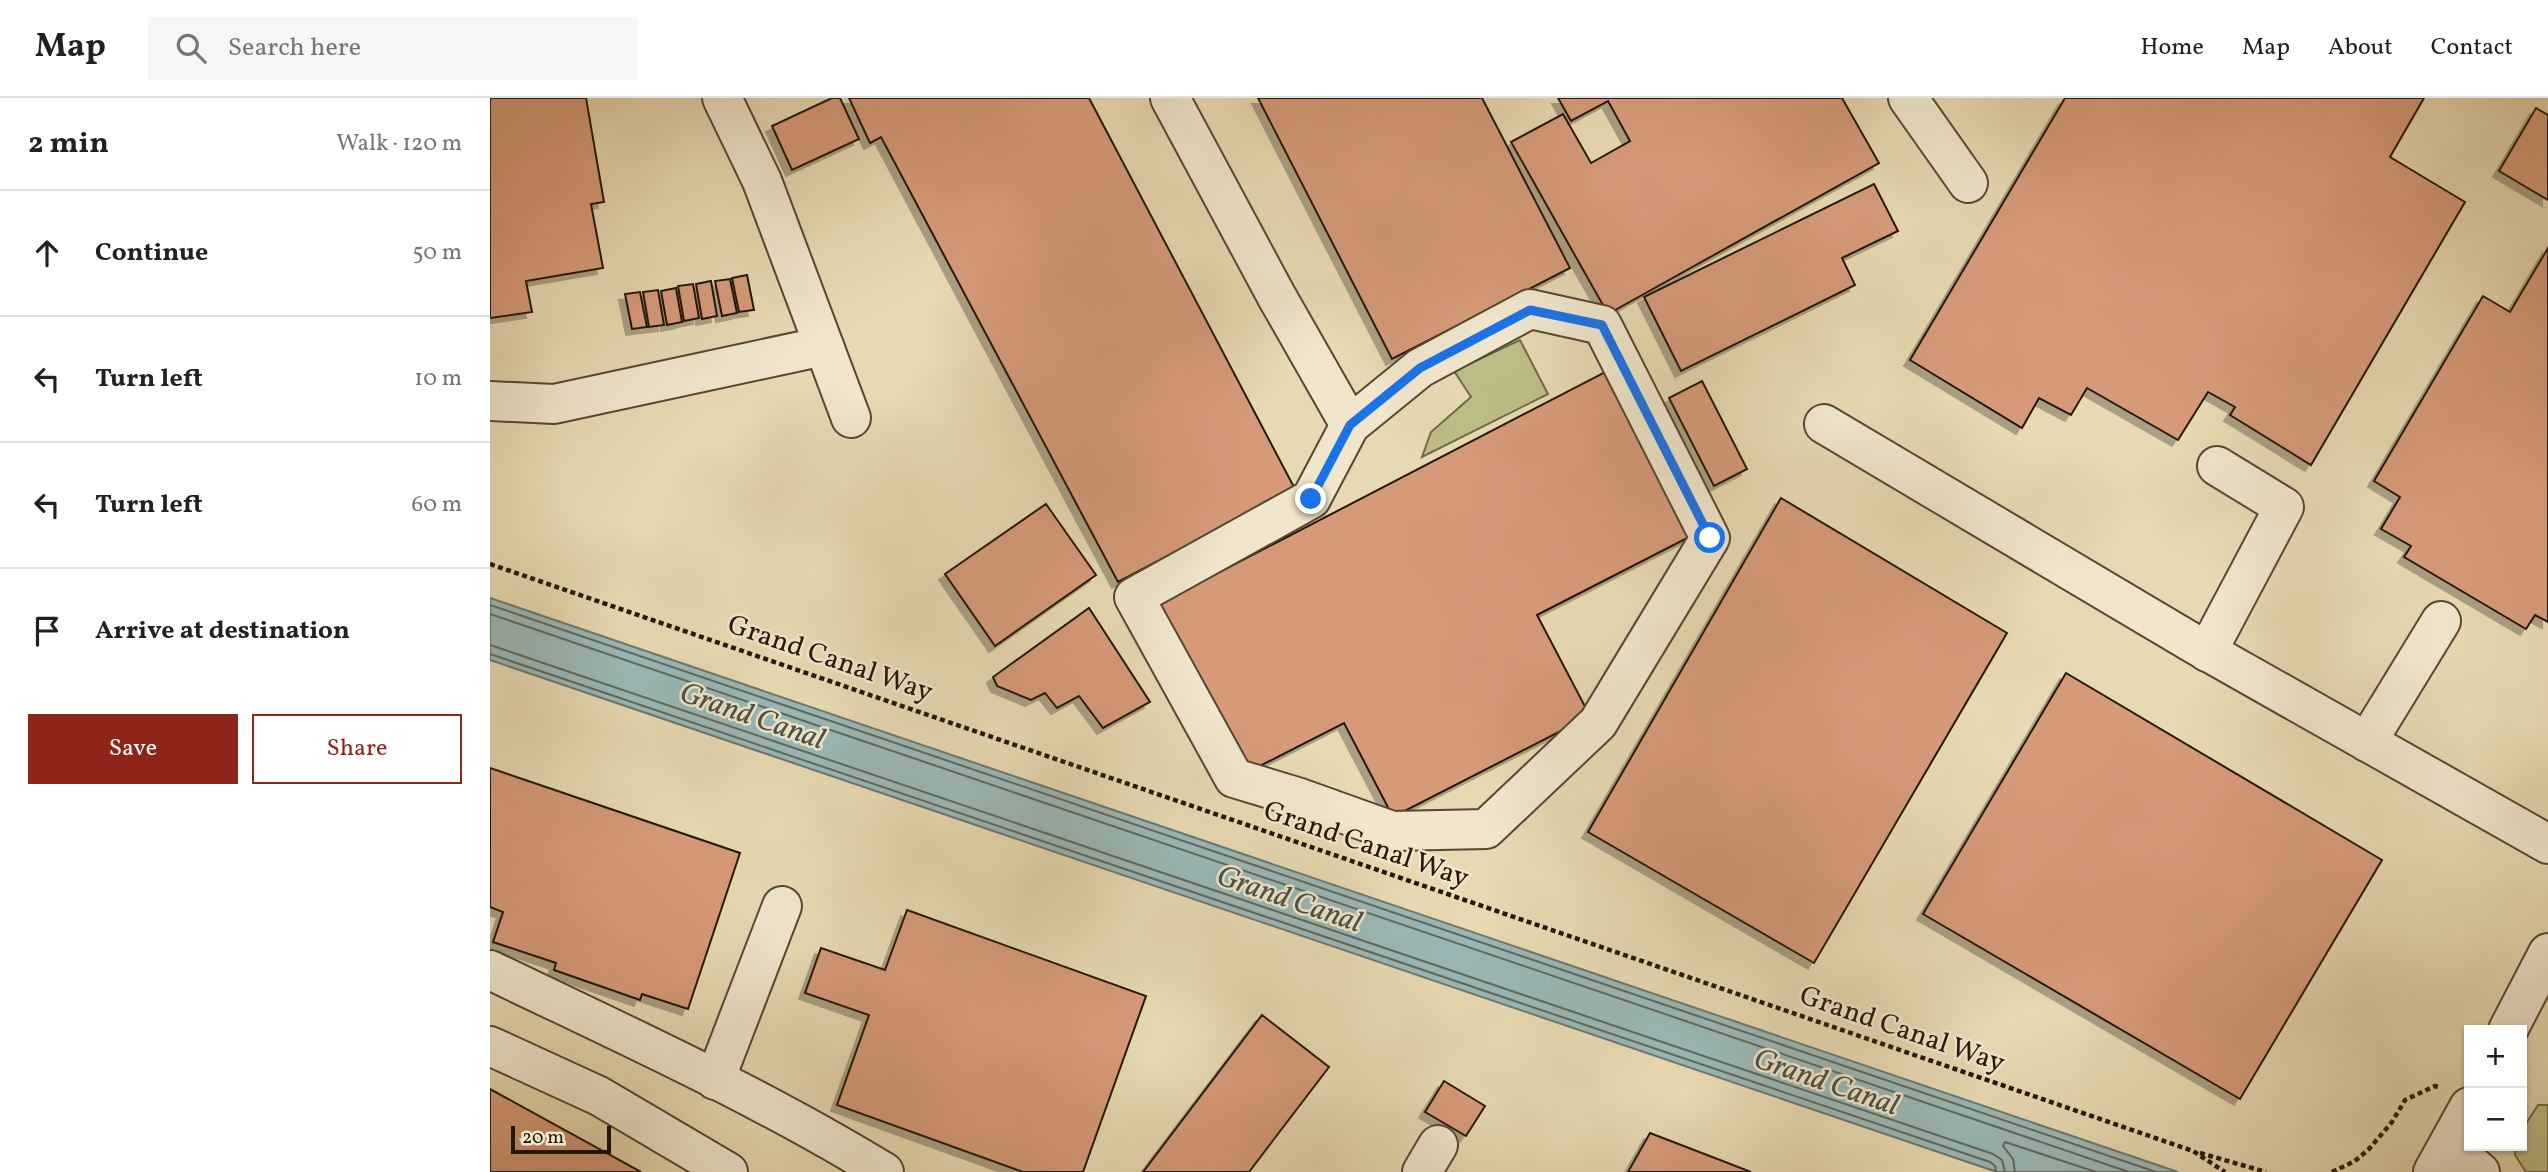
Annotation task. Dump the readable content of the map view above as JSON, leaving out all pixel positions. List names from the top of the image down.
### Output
{
  "streets": {
    "path": ["Grand Canal Way"]
  },
  "water": ["Grand Canal"],
  "scale_bar": "20 m",
  "page": {
    "header": "Map",
    "search": "Search here",
    "nav": [
      "Home",
      "Map",
      "About",
      "Contact"
    ],
    "heading": ["2 min", "Walk · 120 m"],
    "list": [
      ["Continue", "50 m"],
      ["Turn left", "10 m"],
      ["Turn left", "60 m"],
      "Arrive at destination"
    ],
    "buttons": ["Save", "Share"],
    "map_buttons": ["+", "−"],
    "scale": "20 m"
  }
}
